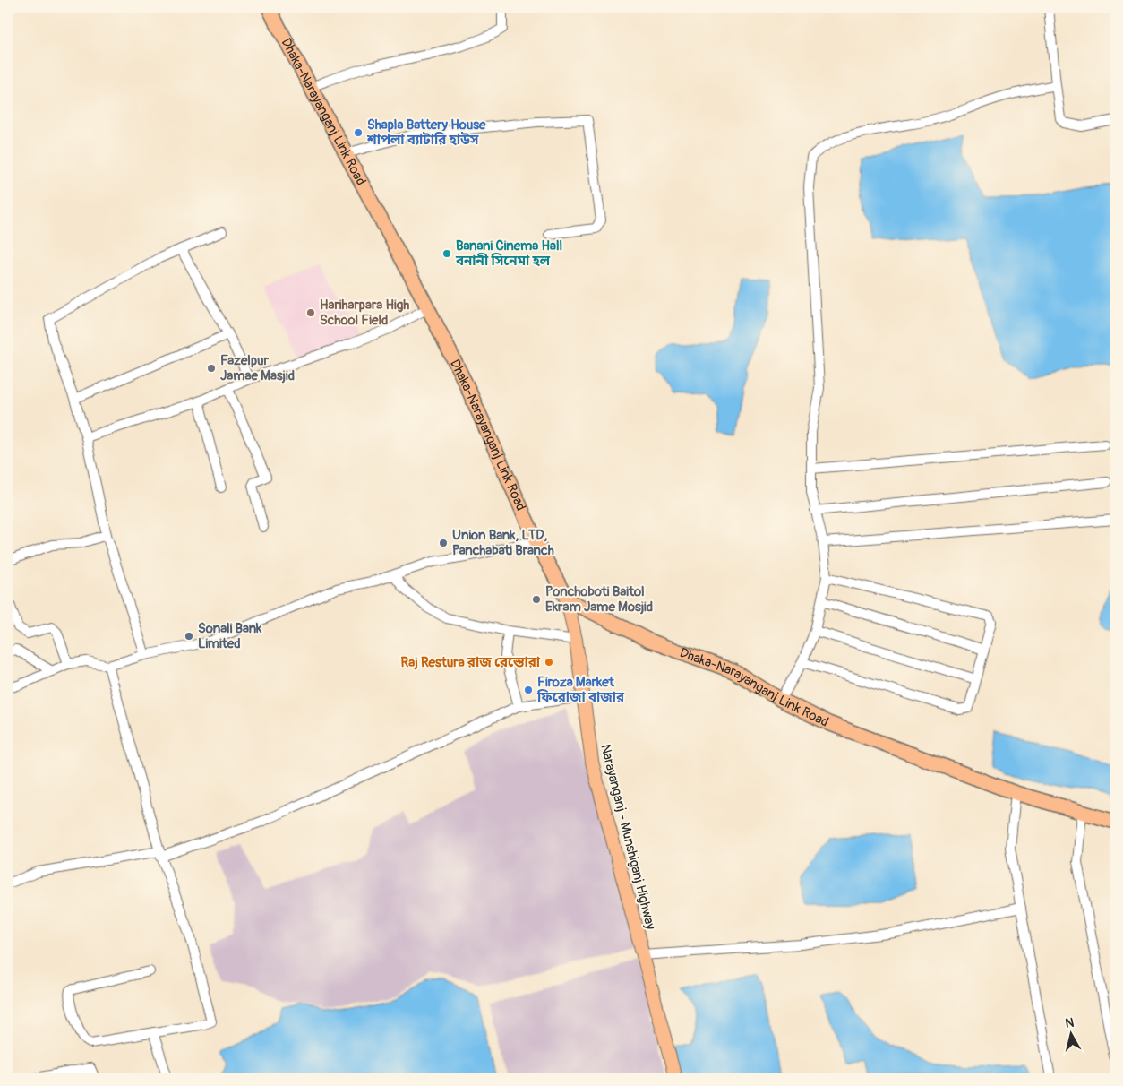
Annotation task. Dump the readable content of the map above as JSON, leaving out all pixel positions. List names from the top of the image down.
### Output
{
  "streets": {
    "highway": ["Dhaka-Narayanganj Link Road"],
    "main road": ["Narayanganj - Munshiganj Highway"]
  },
  "crossings": [
    ["Dhaka-Narayanganj Link Road", "Narayanganj - Munshiganj Highway"]
  ],
  "places": [
    "Shapla Battery House শাপলা ব্যাটারি হাউস",
    "Banani Cinema Hall বনানী সিনেমা হল",
    "Hariharpara High School Field",
    "Fazelpur Jamae Masjid",
    "Union Bank, LTD, Panchabati Branch",
    "Ponchoboti Baitol Ekram Jame Mosjid",
    "Sonali Bank Limited",
    "Raj Restura রাজ রেস্তোরা",
    "Firoza Market ফিরোজা বাজার"
  ],
  "north": "top"
}
